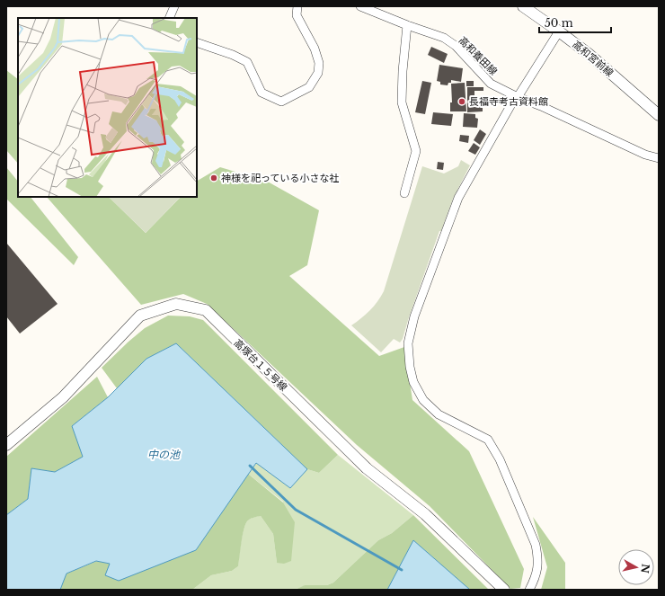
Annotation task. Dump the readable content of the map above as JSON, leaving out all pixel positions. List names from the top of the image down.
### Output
{
  "streets": {
    "street": ["高和養田線", "高和宮前線", "高塚台１５号線"]
  },
  "water": ["中の池"],
  "places": ["長福寺考古資料館", "神様を祀っている小さな社"],
  "scale_bar": "50 m",
  "north": "right"
}
